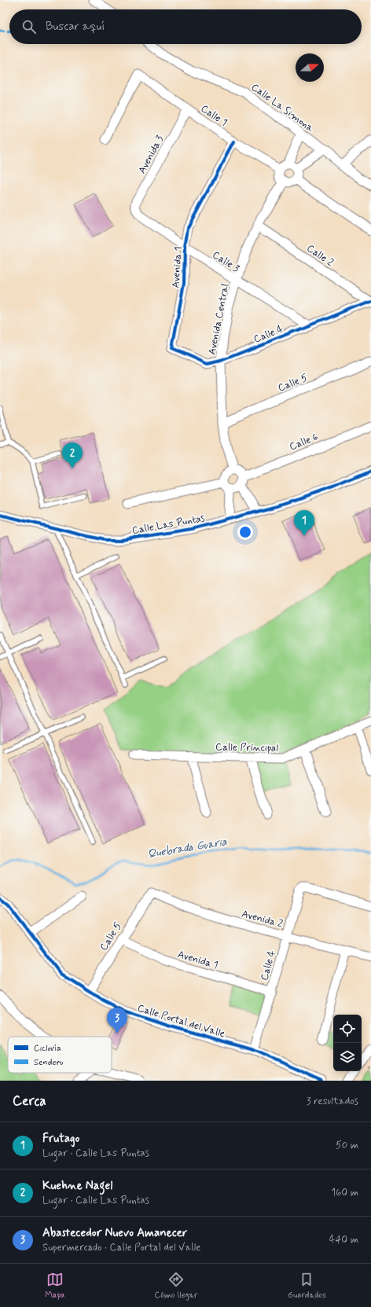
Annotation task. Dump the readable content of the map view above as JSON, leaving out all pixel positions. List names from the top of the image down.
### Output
{
  "streets": {
    "street": [
      "Calle La Simona",
      "Calle 1",
      "Avenida 3",
      "Calle 2",
      "Calle 3",
      "Avenida 1",
      "Avenida Central",
      "Calle 4",
      "Calle 5",
      "Calle 6",
      "Calle Las Puntas",
      "Calle Principal",
      "Avenida 2",
      "Calle Portal del Valle"
    ]
  },
  "crossings": [
    ["Calle 1", "Avenida 3"],
    ["Calle 1", "Avenida 1"],
    ["Calle 1", "Avenida Central"],
    ["Avenida 3", "Calle 3"],
    ["Calle 2", "Avenida Central"],
    ["Calle 2", "Calle 4"],
    ["Calle 3", "Avenida 1"],
    ["Calle 3", "Avenida Central"],
    ["Calle 3", "Calle 4"],
    ["Avenida 1", "Calle 4"],
    ["Avenida 1", "Calle 5"],
    ["Avenida Central", "Calle 4"],
    ["Avenida Central", "Calle 5"],
    ["Avenida Central", "Calle 6"],
    ["Calle 4", "Avenida 2"],
    ["Calle 4", "Calle Portal del Valle"],
    ["Calle 5", "Avenida 2"],
    ["Calle 5", "Calle Portal del Valle"]
  ],
  "water": ["Quebrada Guaria"],
  "legend": ["Ciclovía", "Sendero"],
  "north": "right",
  "page": {
    "search": "Buscar aquí",
    "pins": ["2", "1", "3"],
    "heading": ["Cerca", "3 resultados"],
    "list": [
      {
        "mark": "1",
        "name": "Frutago",
        "note": "Lugar · Calle Las Puntas",
        "value": "50 m"
      },
      {
        "mark": "2",
        "name": "Kuehne Nagel",
        "note": "Lugar · Calle Las Puntas",
        "value": "160 m"
      },
      {
        "mark": "3",
        "name": "Abastecedor Nuevo Amanecer",
        "note": "Supermercado · Calle Portal del Valle",
        "value": "440 m"
      }
    ],
    "nav": ["Mapa", "Cómo llegar", "Guardados"]
  }
}
